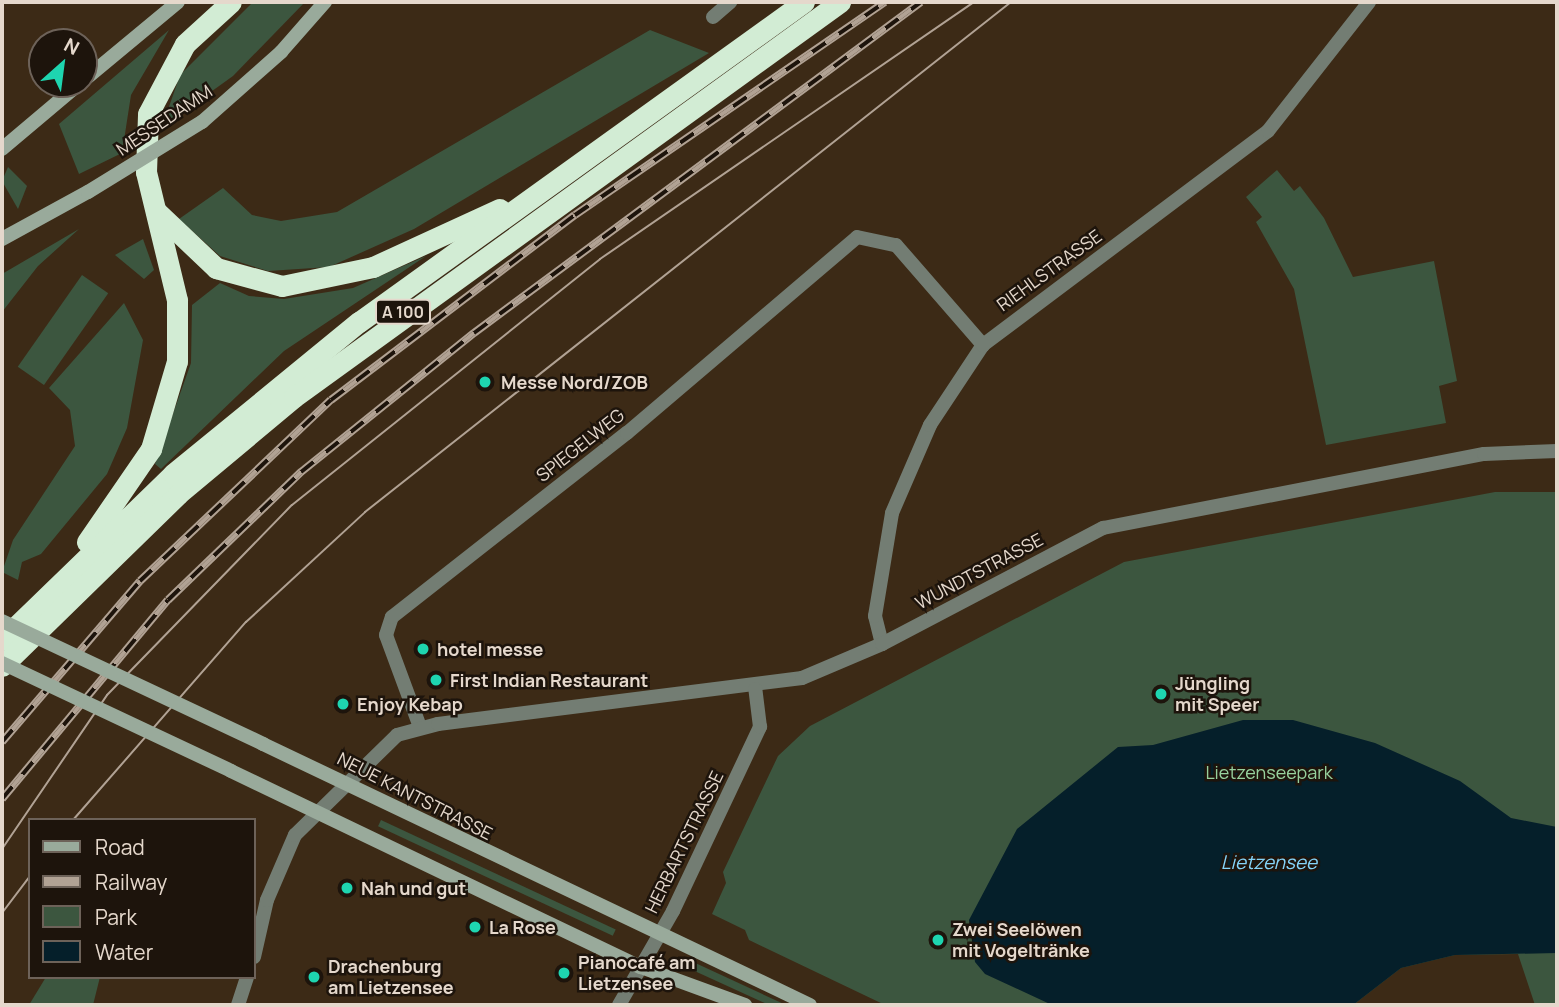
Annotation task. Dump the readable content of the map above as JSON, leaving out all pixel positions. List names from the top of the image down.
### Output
{
  "streets": {
    "highway": ["A 100"],
    "main road": ["MESSEDAMM", "NEUE KANTSTRASSE"],
    "street": [
      "RIEHLSTRASSE",
      "SPIEGELWEG",
      "WUNDTSTRASSE",
      "HERBARTSTRASSE"
    ]
  },
  "crossings": [
    ["RIEHLSTRASSE", "SPIEGELWEG"],
    ["RIEHLSTRASSE", "WUNDTSTRASSE"],
    ["SPIEGELWEG", "WUNDTSTRASSE"],
    ["WUNDTSTRASSE", "NEUE KANTSTRASSE"],
    ["WUNDTSTRASSE", "HERBARTSTRASSE"],
    ["NEUE KANTSTRASSE", "HERBARTSTRASSE"]
  ],
  "water": ["Lietzensee"],
  "parks": ["Lietzenseepark"],
  "places": [
    "Messe Nord/ZOB",
    "hotel messe",
    "First Indian Restaurant",
    "Jüngling mit Speer",
    "Enjoy Kebap",
    "Nah und gut",
    "La Rose",
    "Zwei Seelöwen mit Vogeltränke",
    "Pianocafé am Lietzensee",
    "Drachenburg am Lietzensee"
  ],
  "legend": [
    "Road",
    "Railway",
    "Park",
    "Water"
  ],
  "north": "top right"
}
